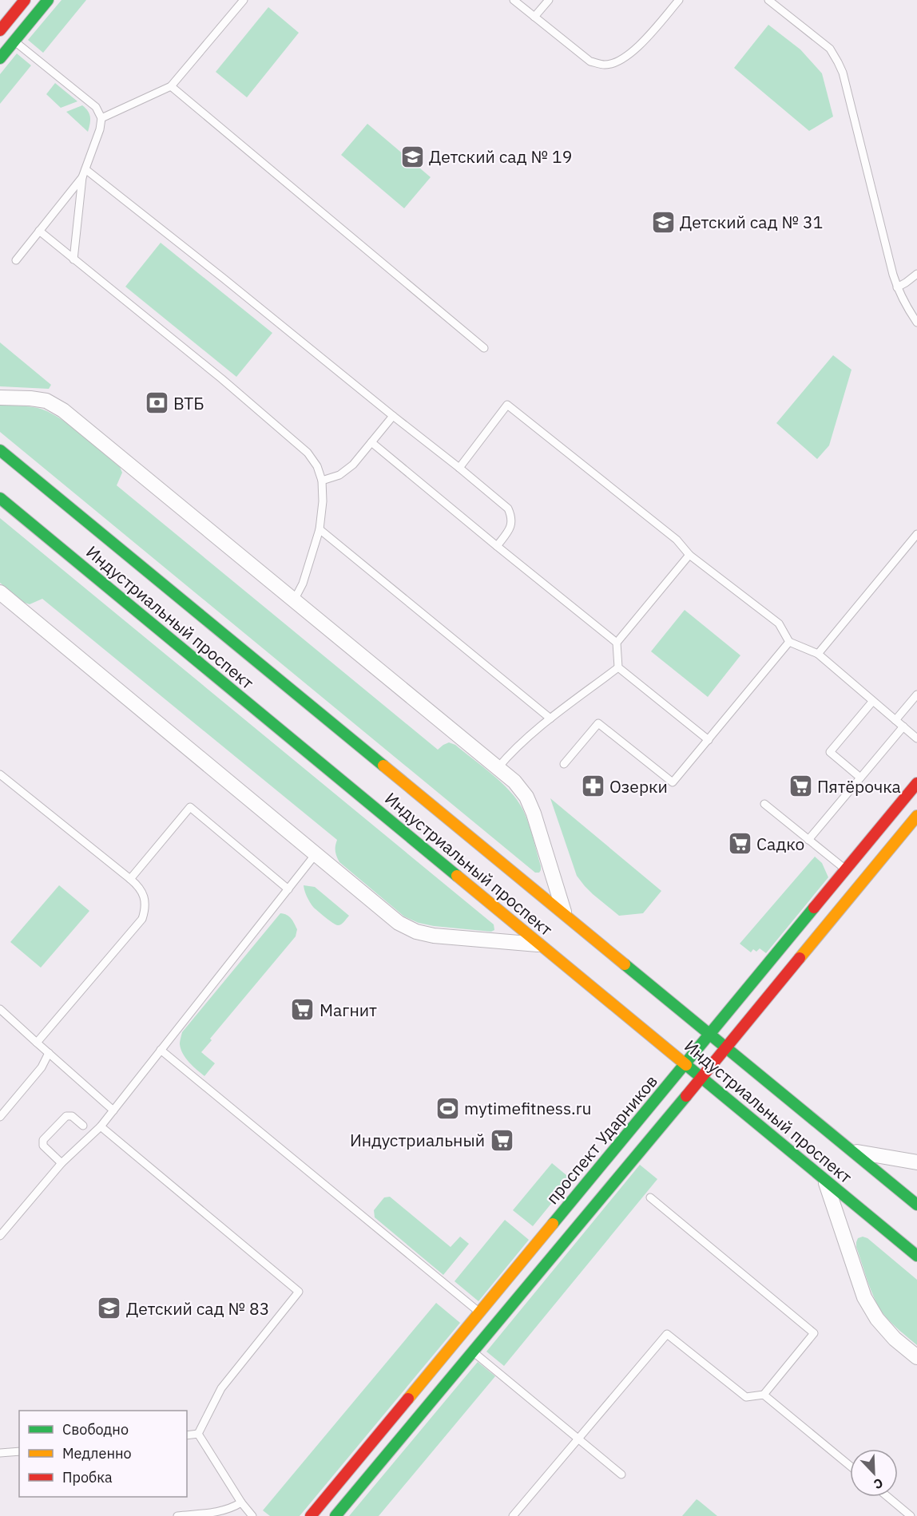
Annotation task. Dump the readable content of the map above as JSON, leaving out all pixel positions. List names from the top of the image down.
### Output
{
  "streets": {
    "main road": ["Индустриальный проспект", "проспект Ударников"]
  },
  "crossings": [
    ["Индустриальный проспект", "проспект Ударников"]
  ],
  "places": {
    "school or university": ["Детский сад № 19", "Детский сад № 31", "Детский сад № 83"],
    "bank": ["ВТБ"],
    "pharmacy": ["Озерки"],
    "supermarket": [
      "Пятёрочка",
      "Садко",
      "Магнит",
      "Индустриальный"
    ],
    "sports": ["mytimefitness.ru"]
  },
  "legend": ["Свободно", "Медленно", "Пробка"],
  "north": "bottom right"
}
